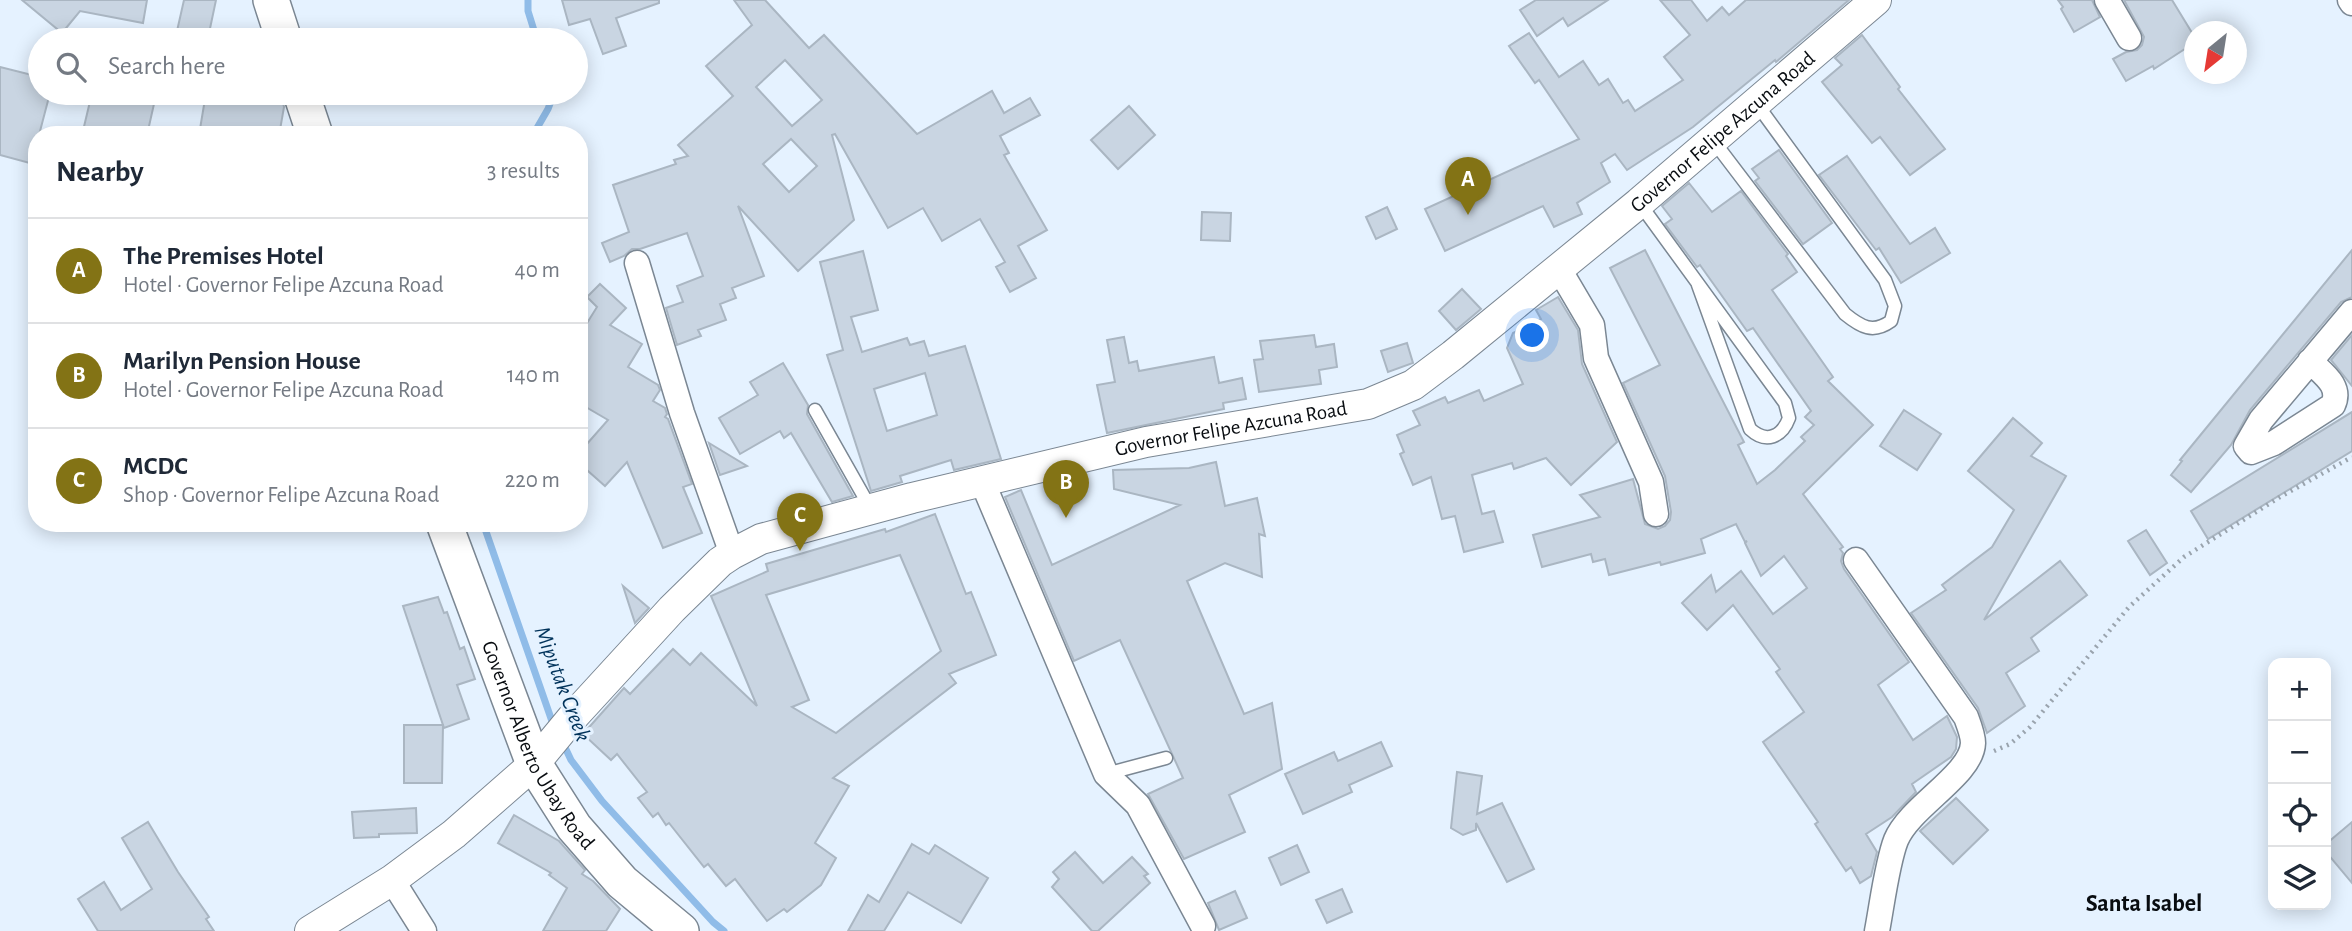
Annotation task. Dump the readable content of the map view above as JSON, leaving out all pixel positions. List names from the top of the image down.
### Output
{
  "streets": {
    "main road": ["Governor Alberto Ubay Road"],
    "street": ["Governor Felipe Azcuna Road"]
  },
  "crossings": [
    ["Governor Felipe Azcuna Road", "Governor Alberto Ubay Road"]
  ],
  "districts": ["Santa Isabel"],
  "water": ["Miputak Creek"],
  "north": "bottom left",
  "page": {
    "search": "Search here",
    "heading": ["Nearby", "3 results"],
    "pins": ["A", "B", "C"],
    "list": [
      {
        "mark": "A",
        "name": "The Premises Hotel",
        "note": "Hotel · Governor Felipe Azcuna Road",
        "value": "40 m"
      },
      {
        "mark": "B",
        "name": "Marilyn Pension House",
        "note": "Hotel · Governor Felipe Azcuna Road",
        "value": "140 m"
      },
      {
        "mark": "C",
        "name": "MCDC",
        "note": "Shop · Governor Felipe Azcuna Road",
        "value": "220 m"
      }
    ],
    "map_buttons": ["+", "−"]
  }
}
